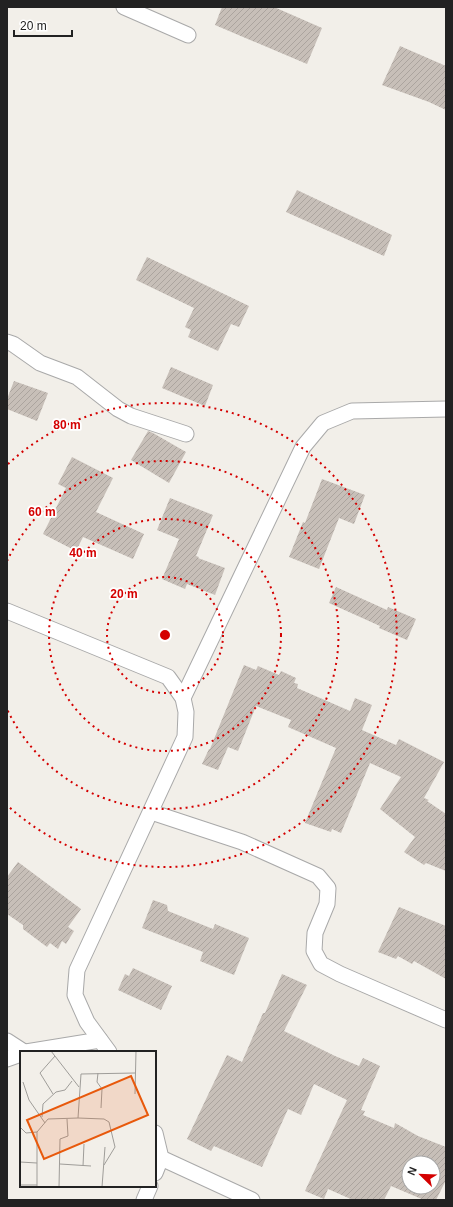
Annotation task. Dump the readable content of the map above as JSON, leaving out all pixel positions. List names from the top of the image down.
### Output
{
  "scale_bar": "20 m",
  "north": "top left",
  "rings": [
    "80 m",
    "60 m",
    "40 m",
    "20 m"
  ]
}
